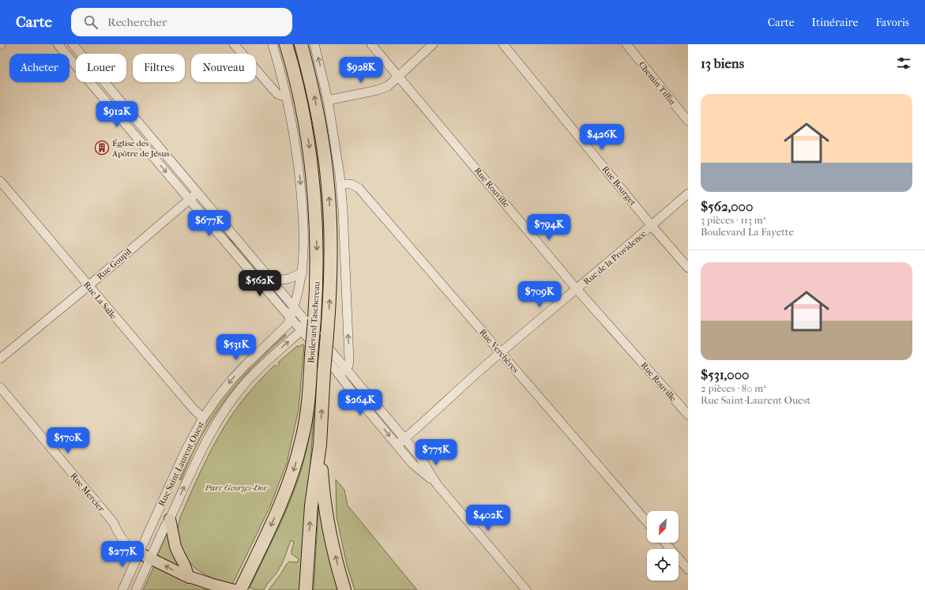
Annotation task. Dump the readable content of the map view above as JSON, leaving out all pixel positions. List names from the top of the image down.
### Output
{
  "streets": {
    "highway": ["Boulevard Taschereau"],
    "street": [
      "Chemin Tiffin",
      "Rue Bourget",
      "Rue Rouville",
      "Rue de la Providence",
      "Rue Goupil",
      "Rue La Salle",
      "Rue Verchères",
      "Rue Saint-Laurent Ouest",
      "Rue Mercier"
    ]
  },
  "crossings": [
    ["Rue Bourget", "Rue de la Providence"],
    ["Rue Rouville", "Rue de la Providence"],
    ["Rue de la Providence", "Rue Verchères"],
    ["Rue Goupil", "Rue La Salle"],
    ["Rue La Salle", "Rue Saint-Laurent Ouest"],
    ["Boulevard Taschereau", "Rue Saint-Laurent Ouest"],
    ["Rue Saint-Laurent Ouest", "Rue Mercier"]
  ],
  "parks": ["Parc Georges-Dor"],
  "places": {
    "building": ["Église des Apôtre de Jésus"]
  },
  "north": "bottom left",
  "page": {
    "header": "Carte",
    "search": "Rechercher",
    "nav": ["Carte", "Itinéraire", "Favoris"],
    "heading": "13 biens",
    "chip": [
      "Acheter",
      "Louer",
      "Filtres",
      "Nouveau"
    ],
    "price": [
      "$928K",
      "$912K",
      "$426K",
      "$677K",
      "$794K",
      "$562K",
      "$709K",
      "$531K",
      "$264K",
      "$570K",
      "$775K",
      "$402K",
      "$277K"
    ],
    "list": [
      {
        "name": "$562,000",
        "note": "3 pièces · 113 m² · Boulevard La Fayette"
      },
      {
        "name": "$531,000",
        "note": "2 pièces · 80 m² · Rue Saint-Laurent Ouest"
      }
    ]
  }
}
